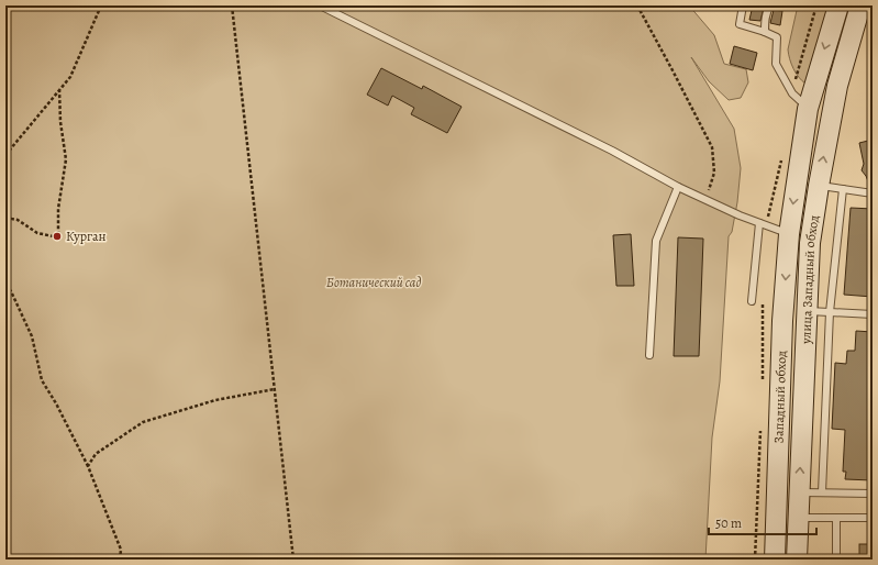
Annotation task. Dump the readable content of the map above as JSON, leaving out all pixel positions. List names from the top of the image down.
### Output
{
  "streets": {
    "main road": ["улица Западный обход", "Западный обход"]
  },
  "crossings": [
    ["улица Западный обход", "Западный обход"]
  ],
  "one_way": ["Западный обход"],
  "parks": ["Ботанический сад"],
  "places": ["Курган"],
  "scale_bar": "50 m"
}
